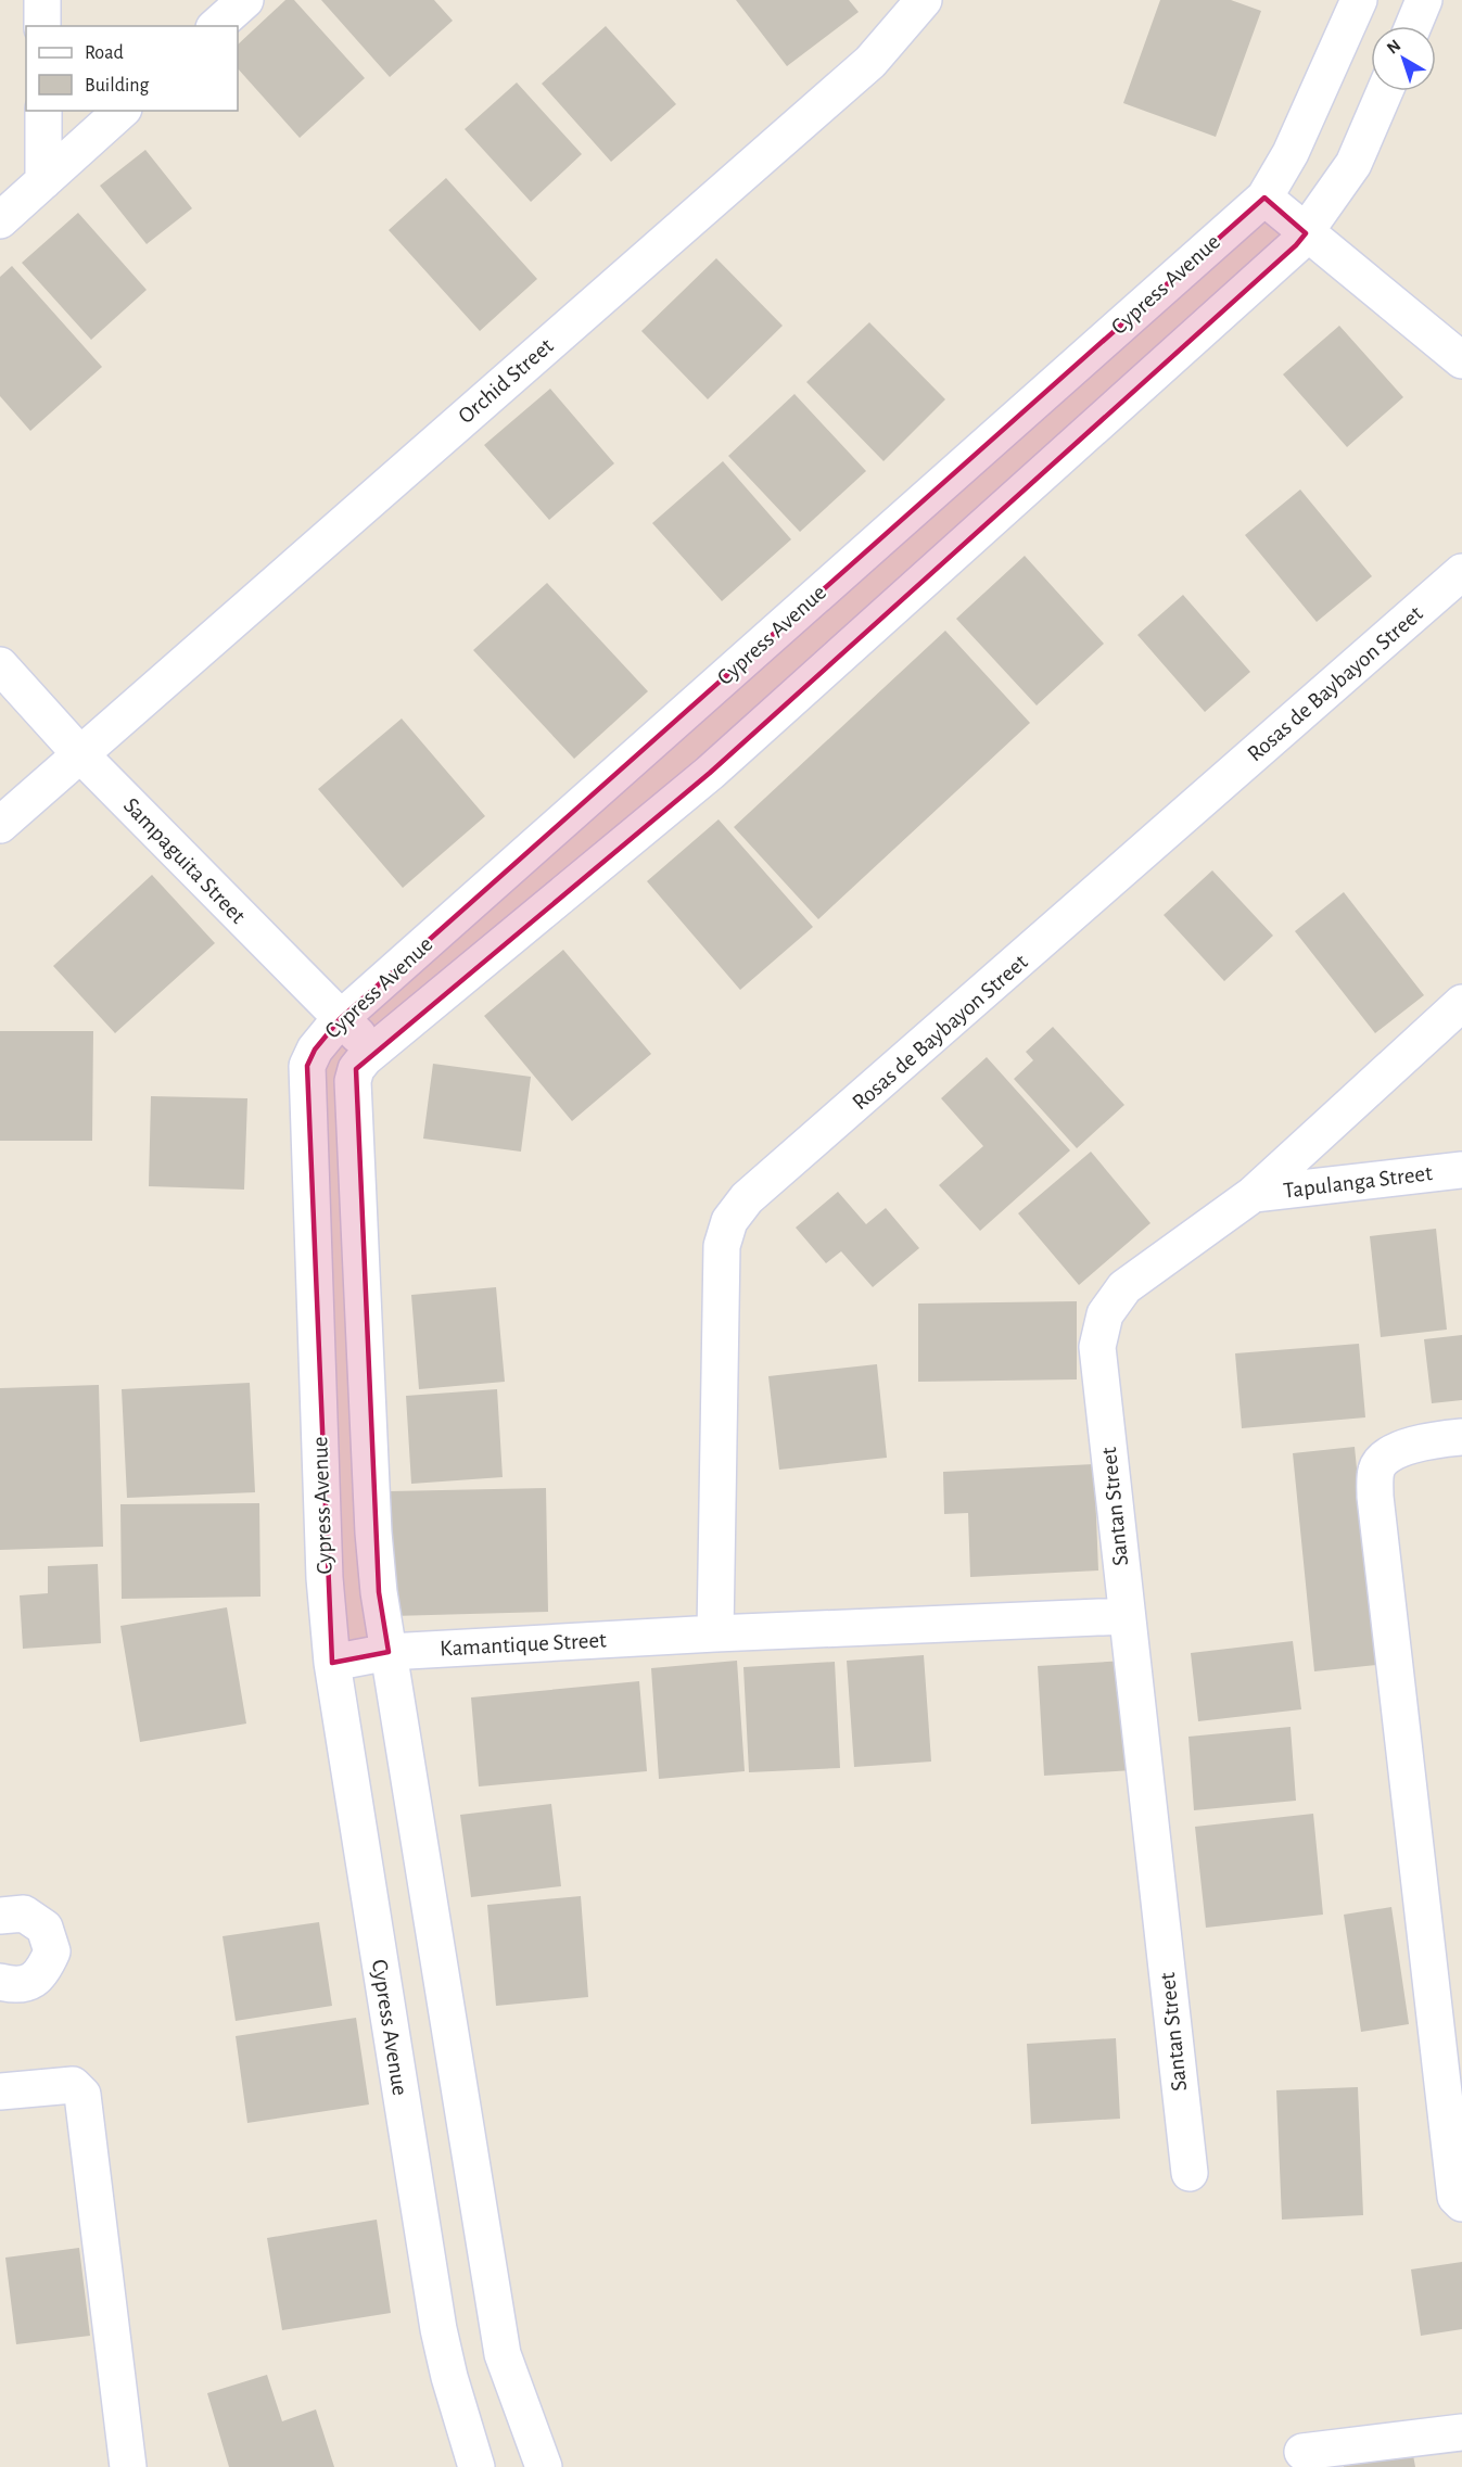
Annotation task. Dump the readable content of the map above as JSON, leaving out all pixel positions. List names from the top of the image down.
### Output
{
  "streets": {
    "street": [
      "Cypress Avenue",
      "Orchid Street",
      "Rosas de Baybayon Street",
      "Sampaguita Street",
      "Tapulanga Street",
      "Santan Street",
      "Kamantique Street"
    ]
  },
  "crossings": [
    ["Cypress Avenue", "Sampaguita Street"],
    ["Cypress Avenue", "Kamantique Street"],
    ["Orchid Street", "Sampaguita Street"],
    ["Rosas de Baybayon Street", "Kamantique Street"],
    ["Tapulanga Street", "Santan Street"],
    ["Santan Street", "Kamantique Street"]
  ],
  "legend": ["Road", "Building"],
  "north": "top left"
}
